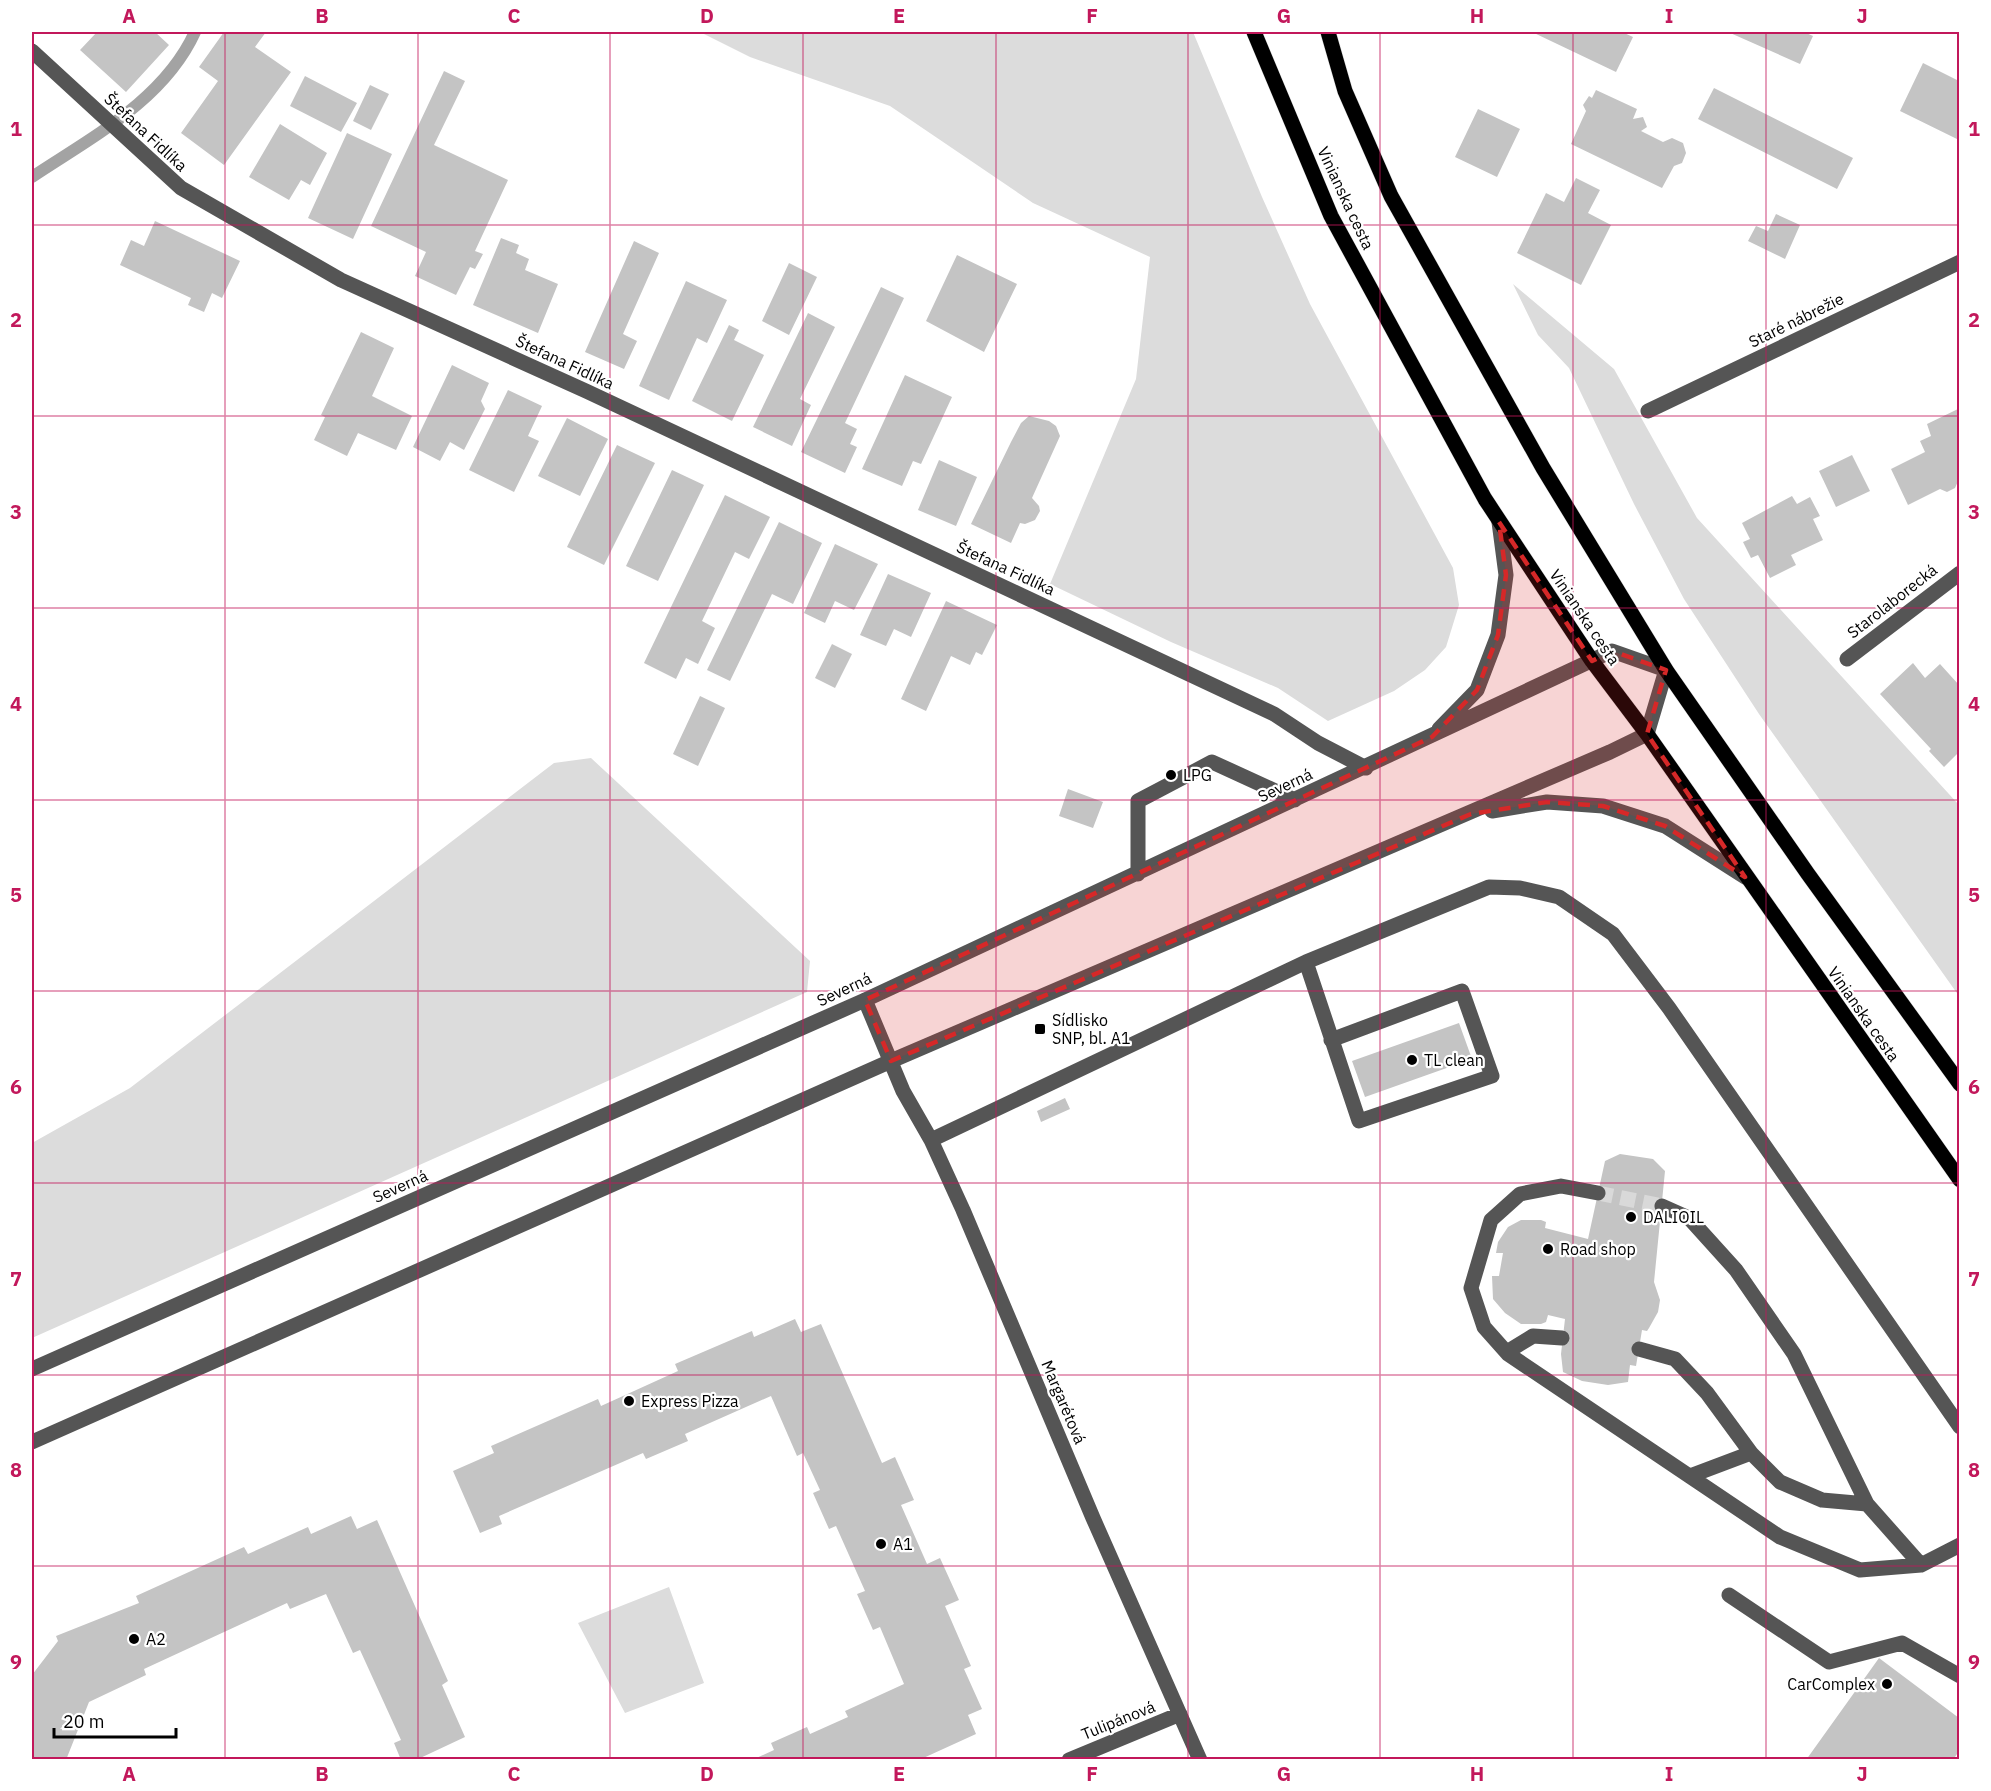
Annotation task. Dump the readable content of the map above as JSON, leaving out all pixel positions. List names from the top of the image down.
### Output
{
  "streets": {
    "main road": ["Vinianska cesta"],
    "street": [
      "Štefana Fidlíka",
      "Staré nábrežie",
      "Starolaborecká",
      "Severná",
      "Margarétová",
      "Tulipánová"
    ]
  },
  "crossings": [
    ["Štefana Fidlíka", "Severná"],
    ["Vinianska cesta", "Severná"],
    ["Severná", "Margarétová"],
    ["Margarétová", "Tulipánová"]
  ],
  "places": {
    "other": [
      "LPG",
      "TL clean",
      "DALIOIL",
      "Road shop",
      "Express Pizza",
      "A1",
      "A2",
      "CarComplex"
    ],
    "transit": ["Sídlisko SNP, bl. A1"]
  },
  "scale_bar": "20 m",
  "grid": {
    "columns": [
      "A",
      "B",
      "C",
      "D",
      "E",
      "F",
      "G",
      "H",
      "I",
      "J"
    ],
    "rows": [
      "1",
      "2",
      "3",
      "4",
      "5",
      "6",
      "7",
      "8",
      "9"
    ]
  }
}
